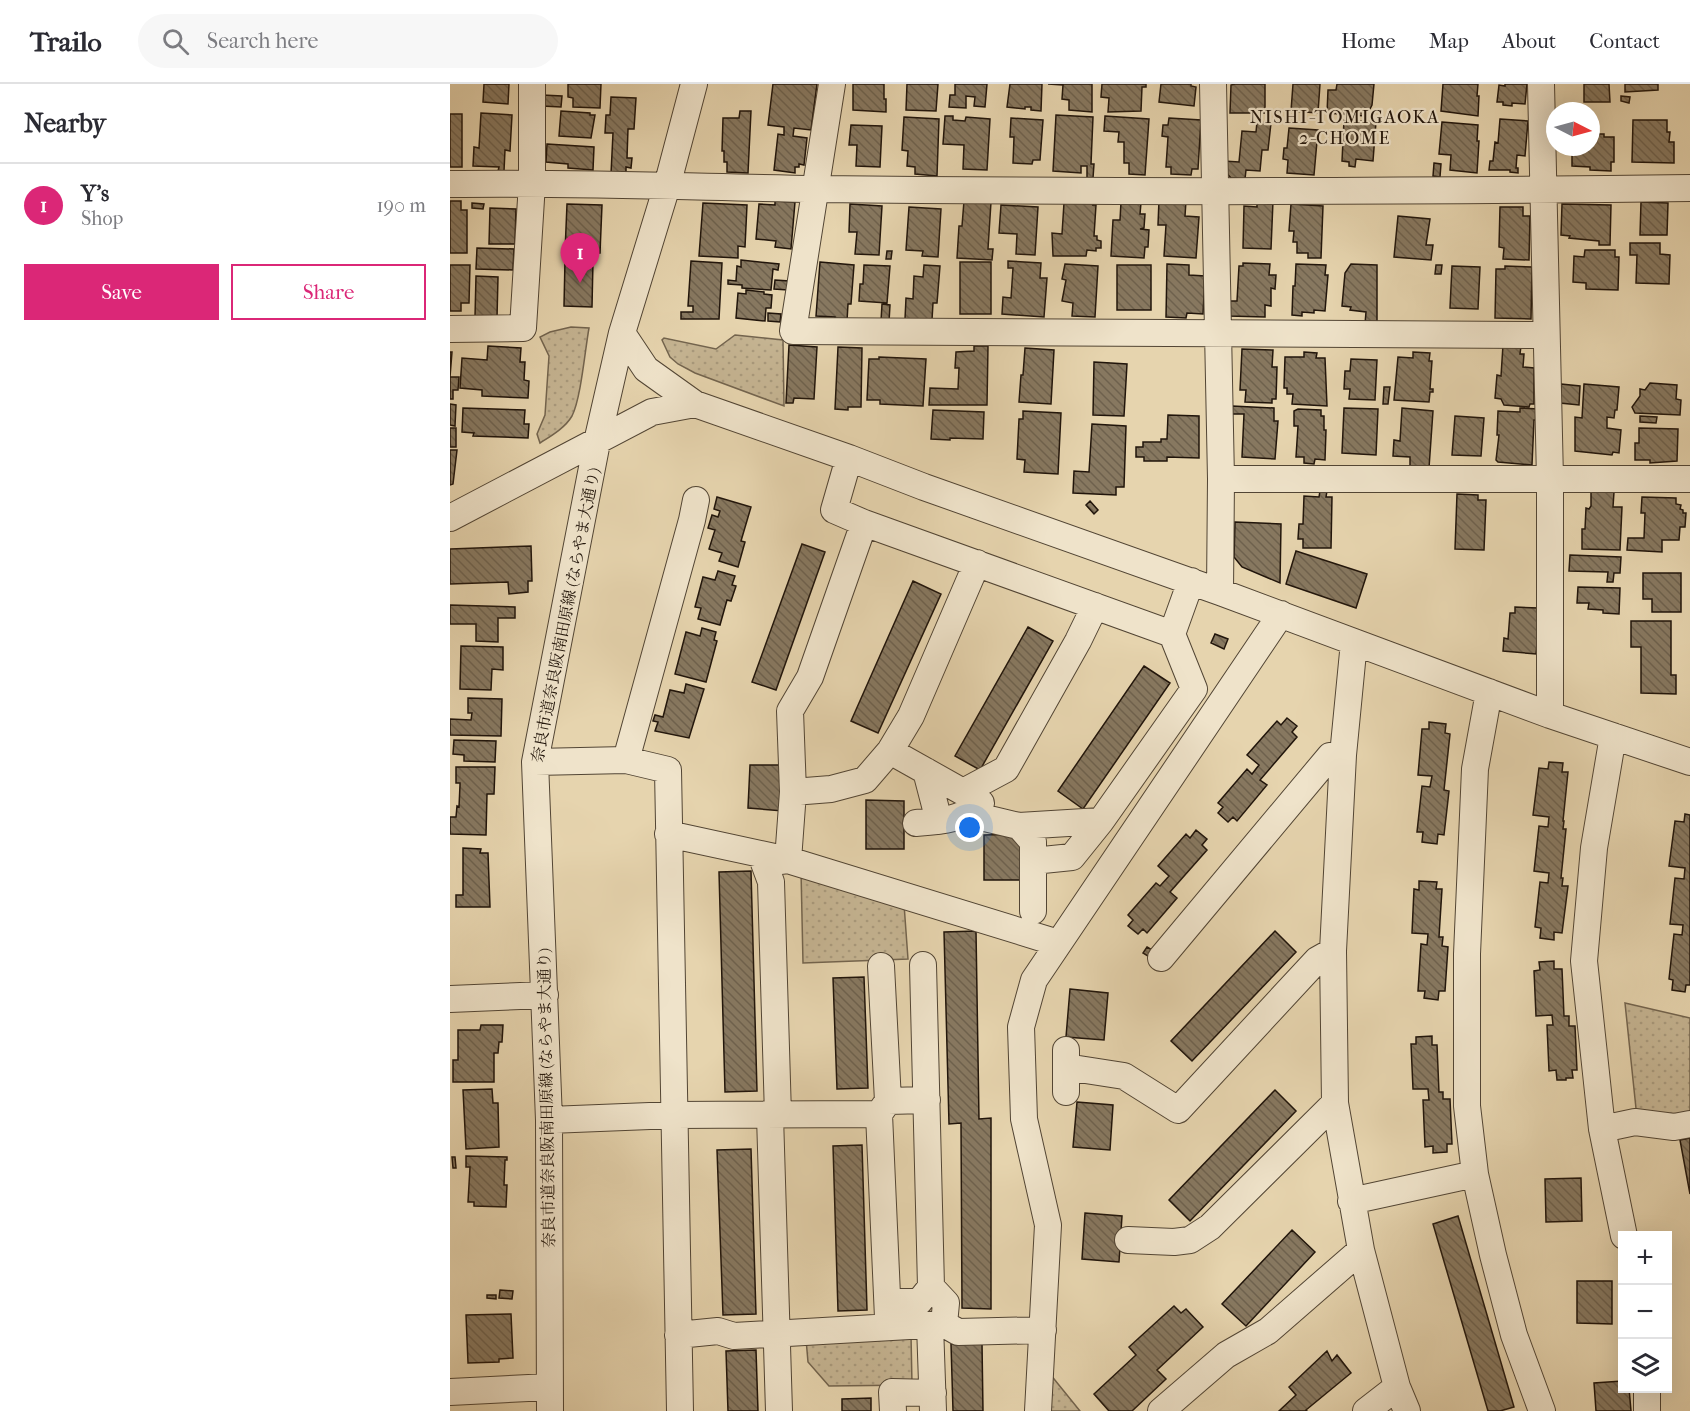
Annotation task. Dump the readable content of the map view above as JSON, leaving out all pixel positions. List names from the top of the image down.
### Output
{
  "streets": {
    "street": ["奈良市道奈良阪南田原線 (ならやま大通り)"]
  },
  "districts": ["NISHI-TOMIGAOKA 2-CHOME"],
  "north": "right",
  "page": {
    "header": "Trailo",
    "search": "Search here",
    "nav": [
      "Home",
      "Map",
      "About",
      "Contact"
    ],
    "heading": "Nearby",
    "list": [
      {
        "mark": "1",
        "name": "Y’s",
        "note": "Shop",
        "value": "190 m"
      }
    ],
    "pins": "1",
    "buttons": ["Save", "Share"],
    "map_buttons": ["+", "−"]
  }
}
